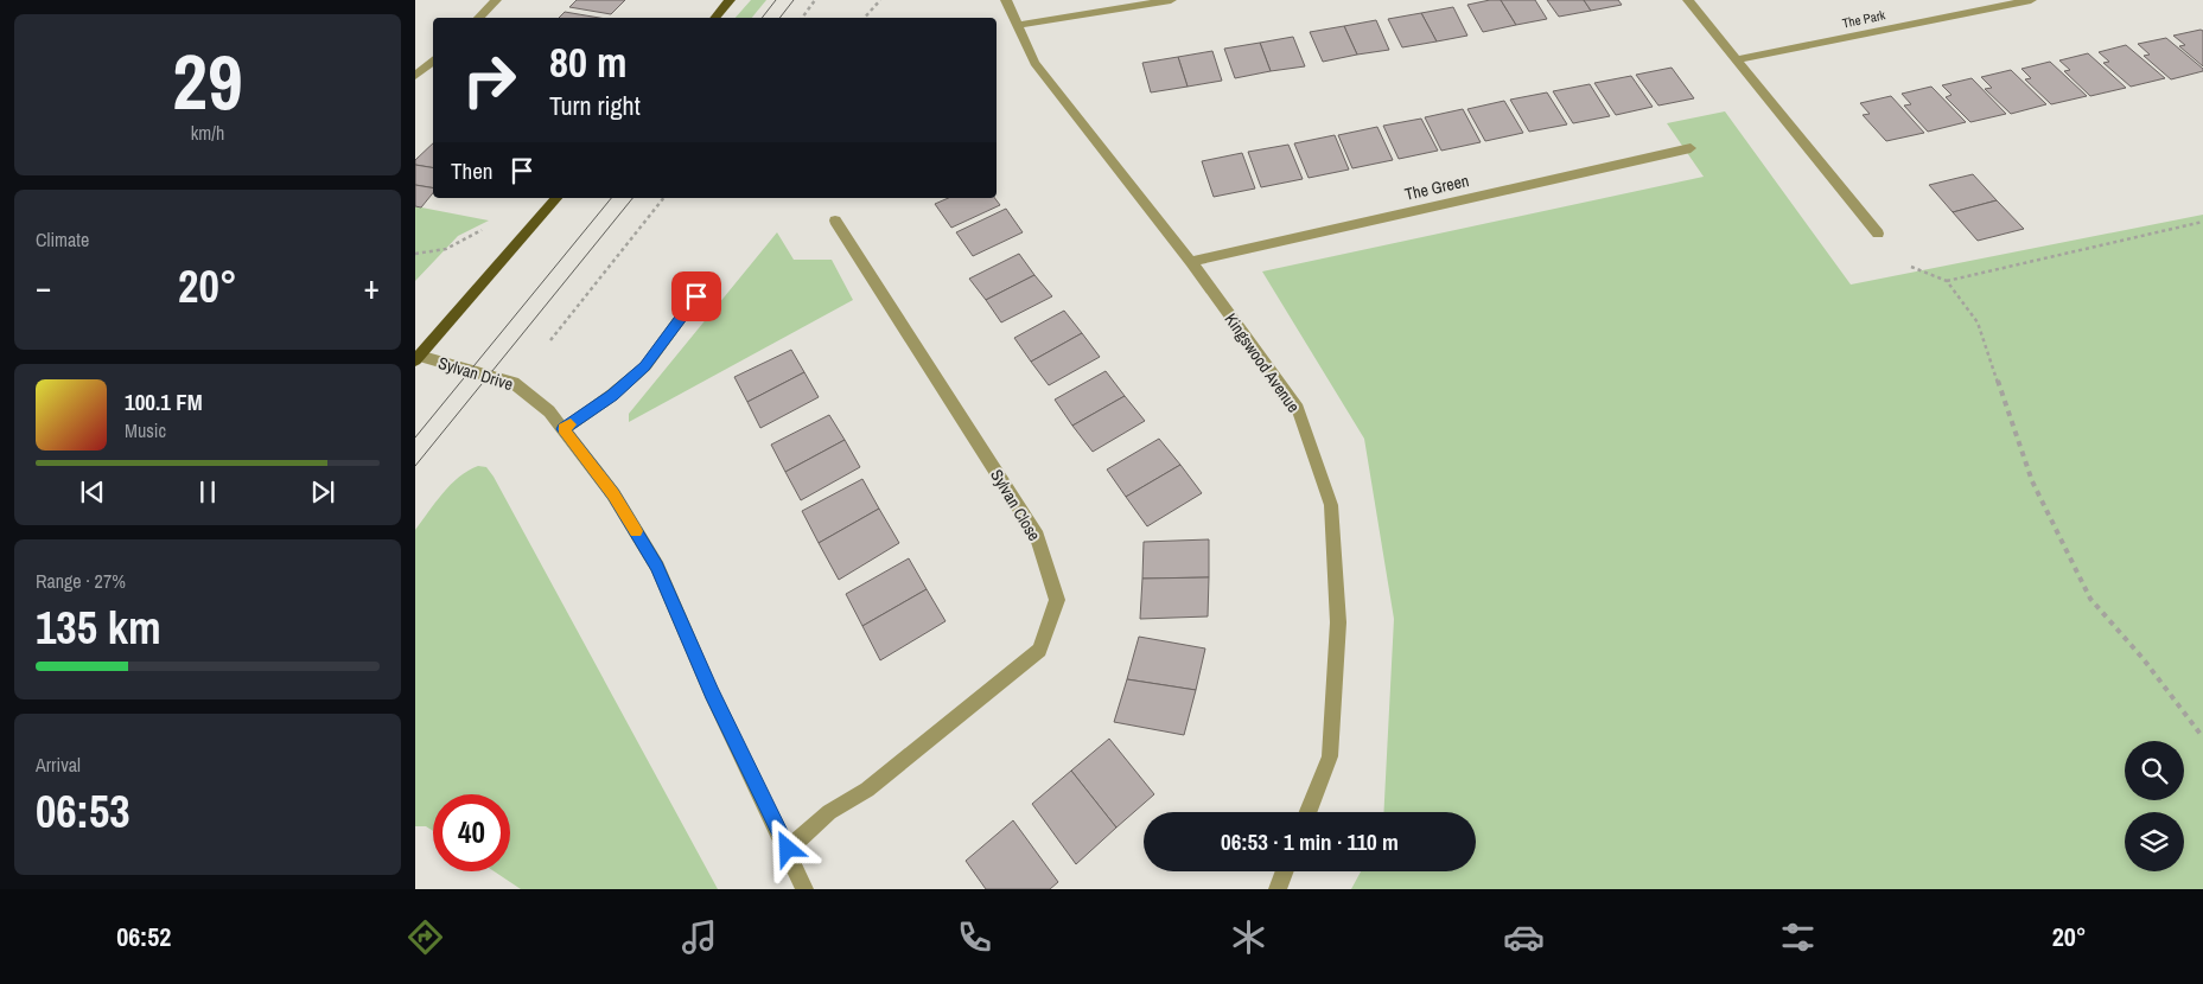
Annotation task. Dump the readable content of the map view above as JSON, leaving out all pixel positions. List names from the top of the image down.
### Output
{
  "streets": {
    "street": [
      "The Park",
      "The Green",
      "Kingswood Avenue",
      "Sylvan Drive",
      "Sylvan Close"
    ]
  },
  "crossings": [
    ["The Green", "Kingswood Avenue"],
    ["Sylvan Drive", "Sylvan Close"]
  ],
  "page": {
    "tile": [
      ["29", "km/h"],
      "Climate",
      ["Range · 27%", "135 km"],
      ["Arrival", "06:53"]
    ],
    "turn": ["80 m", "Turn right"],
    "then": "Then",
    "heat": ["−", "20°", "+"],
    "song": ["100.1 FM", "Music"],
    "limit": "40",
    "trip": "06:53 · 1 min · 110 m",
    "tabs": ["06:52", "20°"]
  }
}
